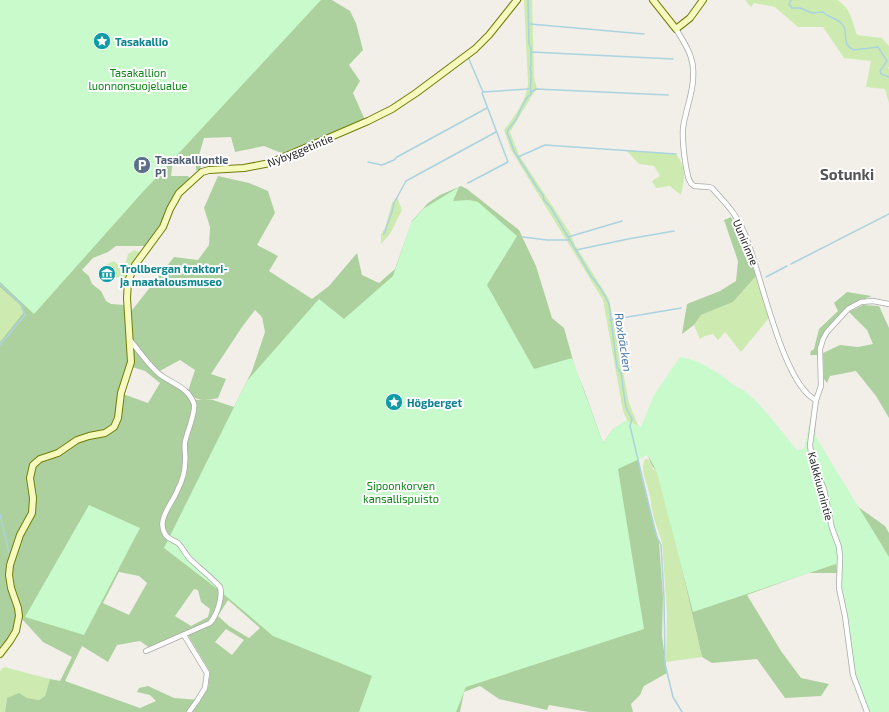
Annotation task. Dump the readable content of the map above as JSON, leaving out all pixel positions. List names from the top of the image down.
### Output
{
  "streets": {
    "street": ["Nybyggetintie", "Uunirinne", "Kalkkiuunintie"]
  },
  "crossings": [
    ["Uunirinne", "Kalkkiuunintie"]
  ],
  "districts": ["Sotunki"],
  "water": ["Roxbäcken"],
  "parks": ["Tasakallion luonnonsuojelualue", "Sipoonkorven kansallispuisto"],
  "places": {
    "place": ["Tasakallio", "Högberget"],
    "parking": ["Tasakalliontie P1"],
    "museum": ["Trollbergan traktori- ja maatalousmuseo"]
  }
}
